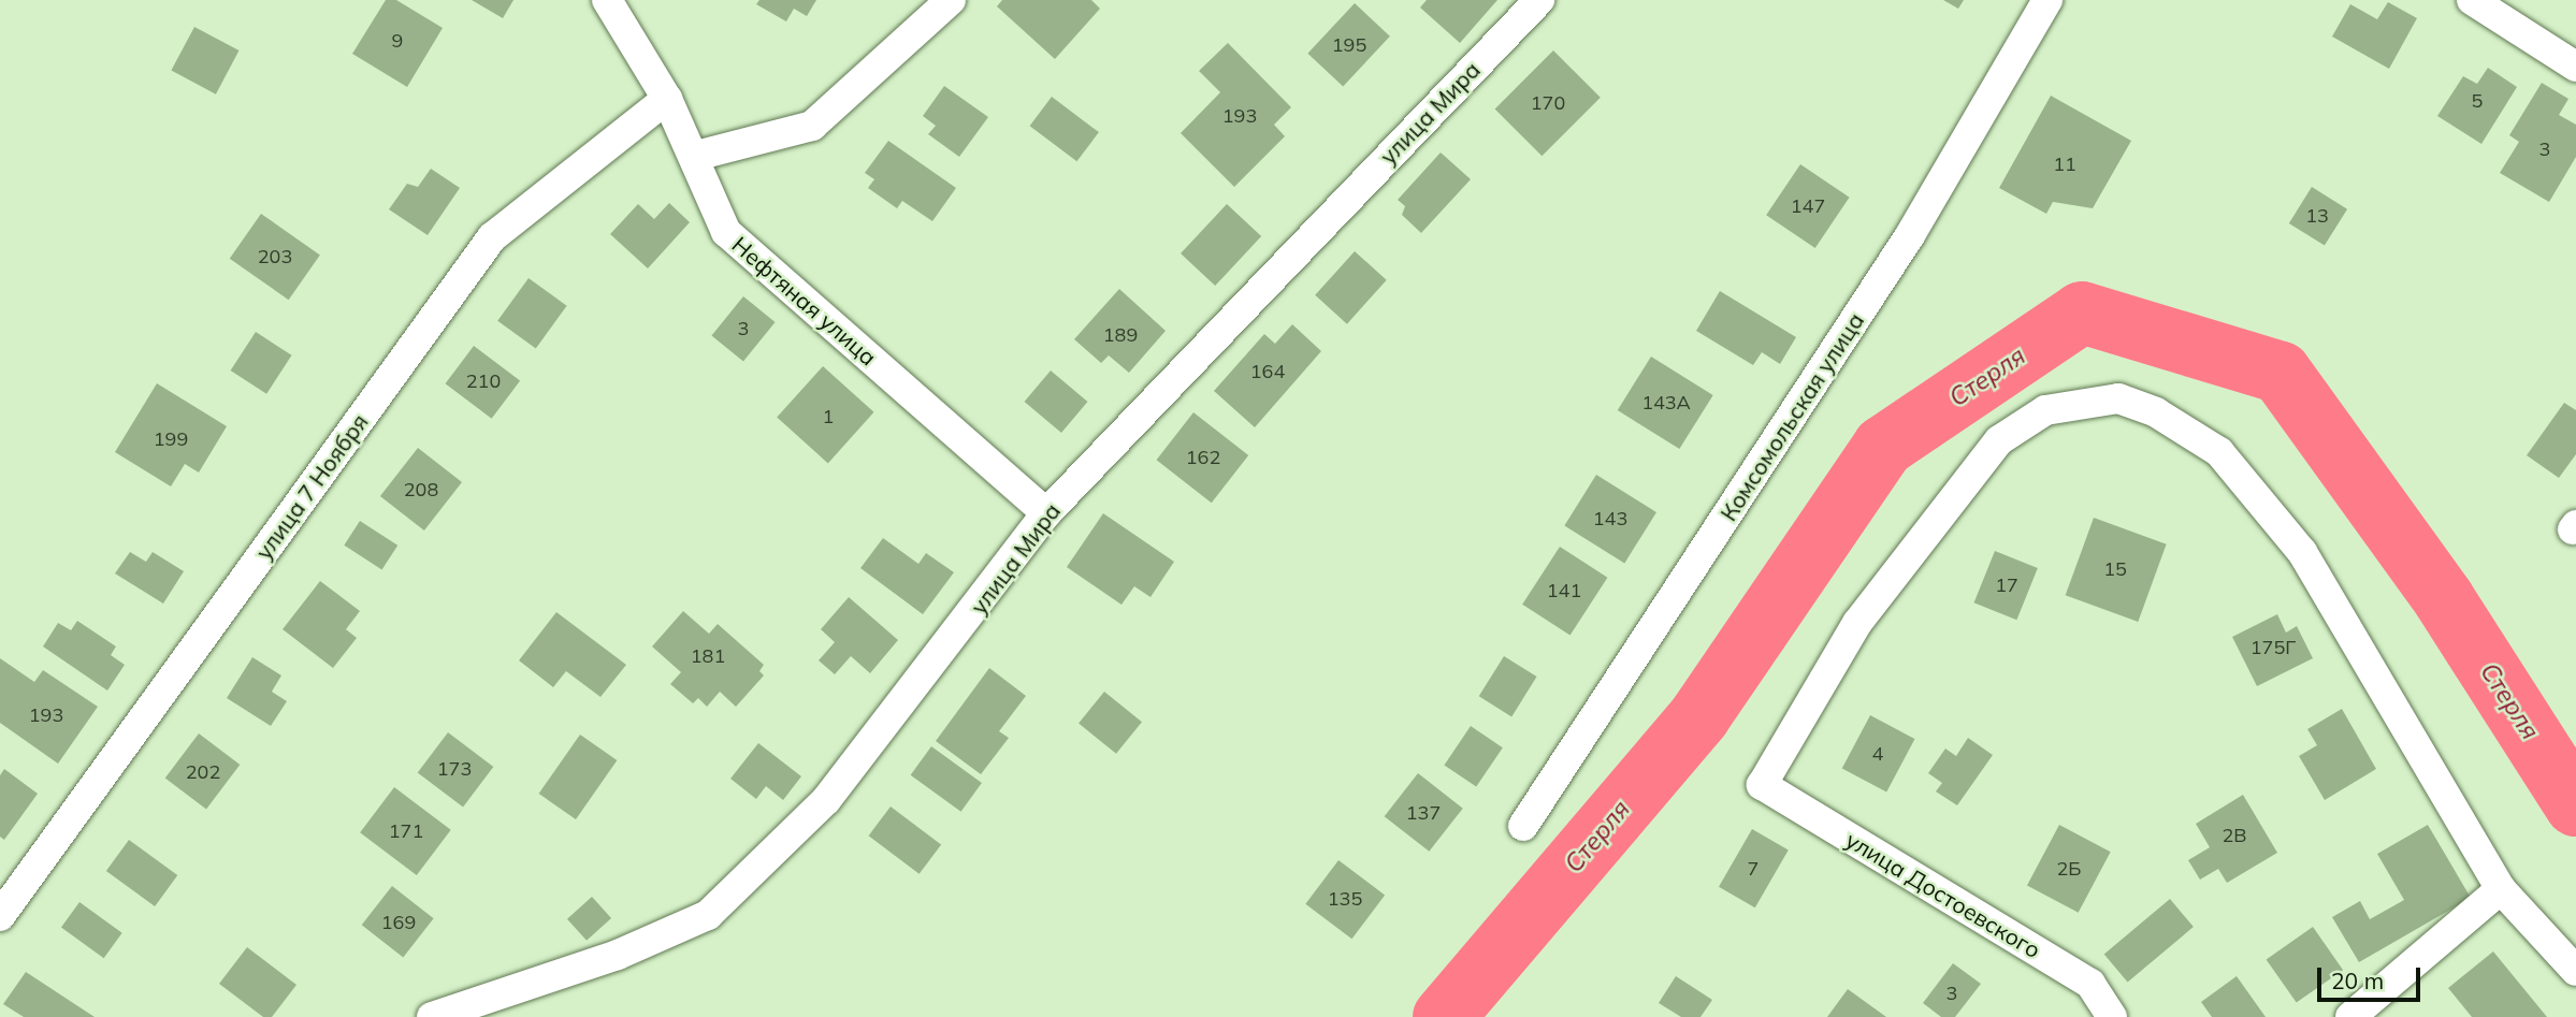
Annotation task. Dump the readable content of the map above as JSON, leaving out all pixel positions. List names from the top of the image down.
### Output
{
  "streets": {
    "street": [
      "улица Мира",
      "Нефтяная улица",
      "Комсомольская улица",
      "улица 7 Ноября",
      "улица Достоевского"
    ]
  },
  "crossings": [
    ["улица Мира", "Нефтяная улица"],
    ["Нефтяная улица", "улица 7 Ноября"]
  ],
  "water": ["Стерля"],
  "house_numbers": [
    "9",
    "195",
    "5",
    "170",
    "193",
    "3",
    "11",
    "147",
    "13",
    "203",
    "3",
    "189",
    "164",
    "210",
    "143А",
    "1",
    "199",
    "162",
    "208",
    "143",
    "15",
    "17",
    "141",
    "175Г",
    "181",
    "193",
    "4",
    "173",
    "202",
    "137",
    "171",
    "2В",
    "7",
    "2Б",
    "135",
    "169",
    "3"
  ],
  "scale_bar": "20 m"
}
